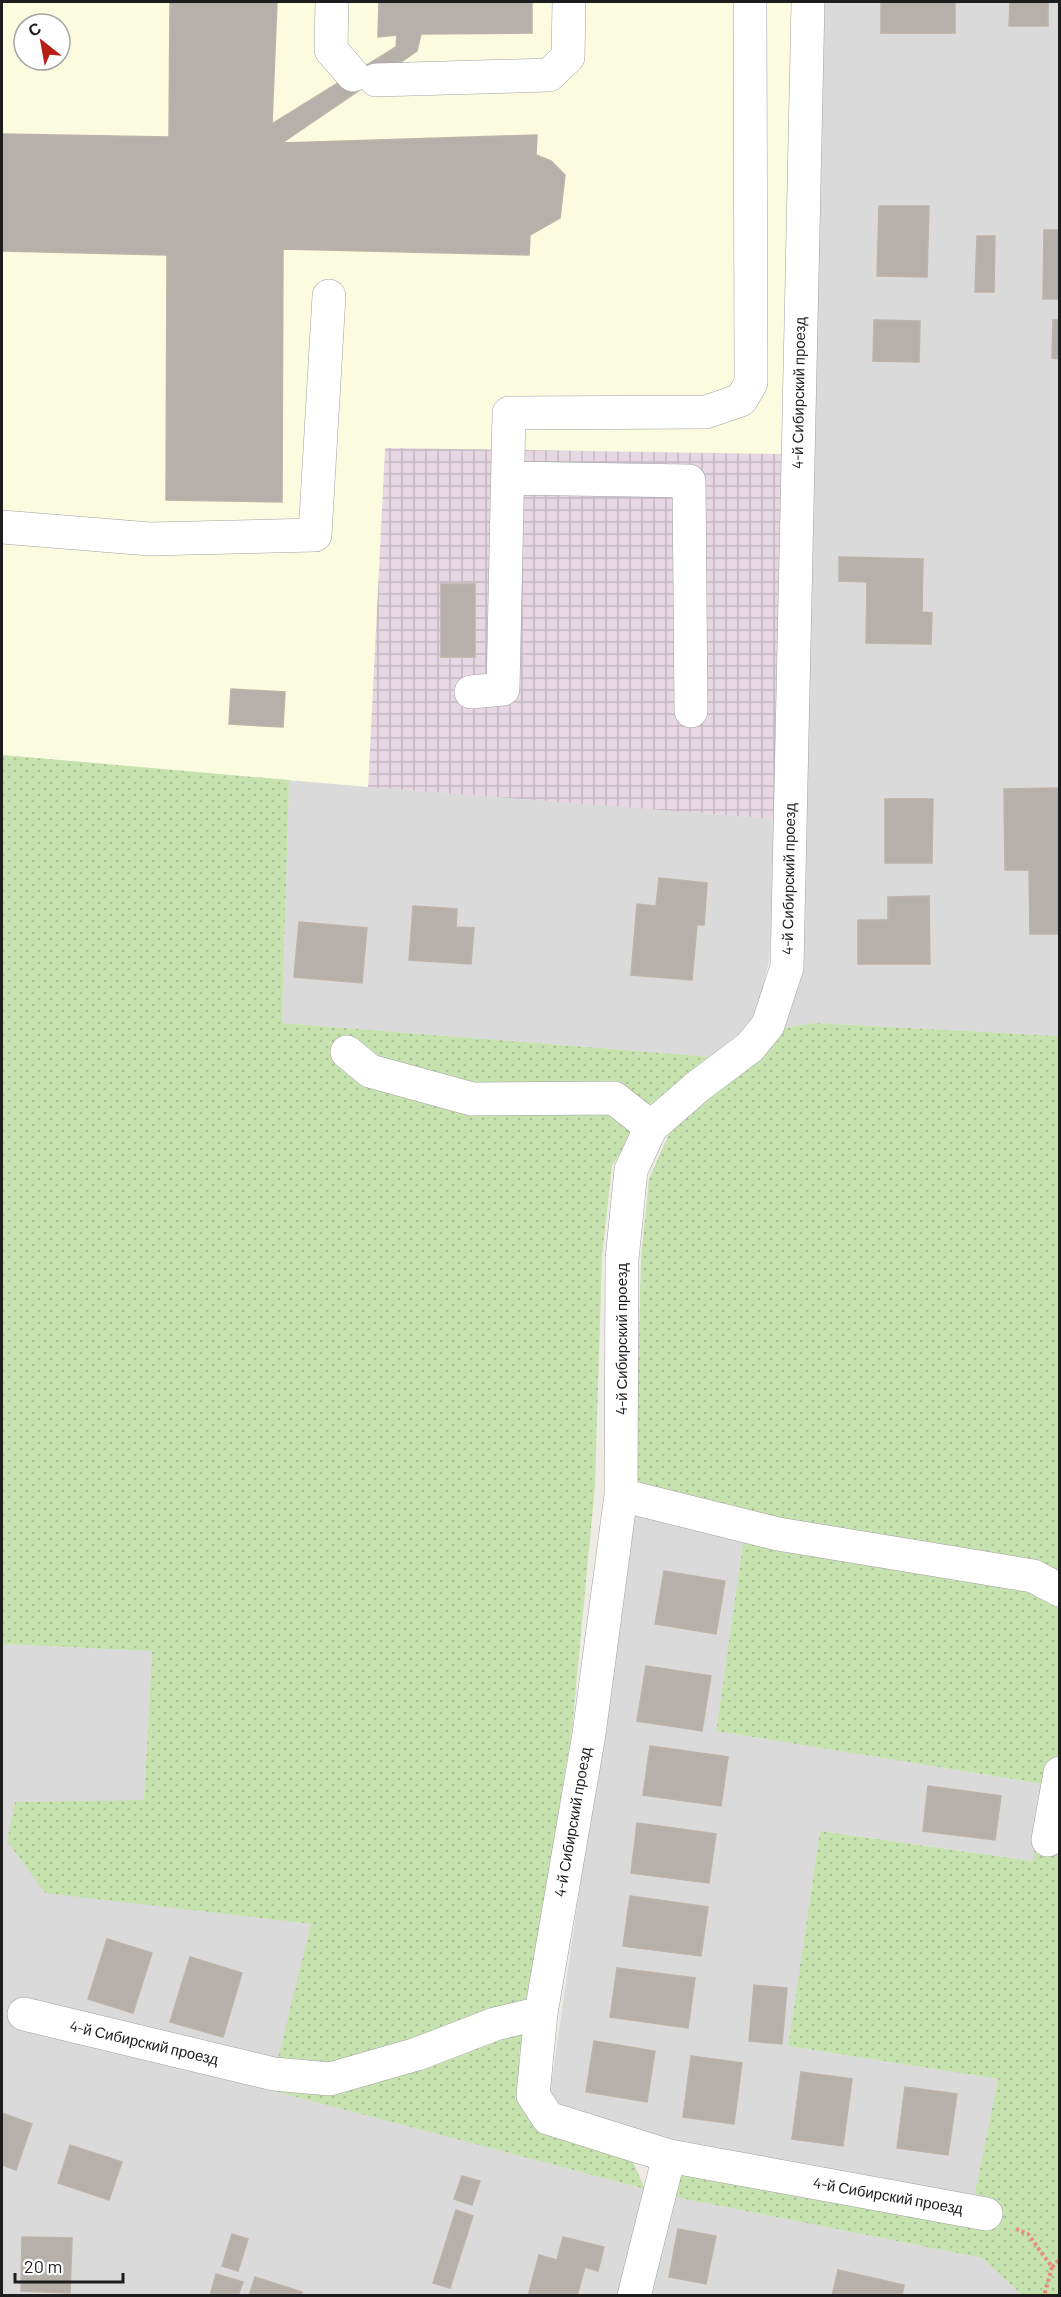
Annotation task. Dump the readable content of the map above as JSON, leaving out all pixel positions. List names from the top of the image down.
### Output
{
  "streets": {
    "street": ["4-й Сибирский проезд"]
  },
  "scale_bar": "20 m",
  "north": "top left"
}
